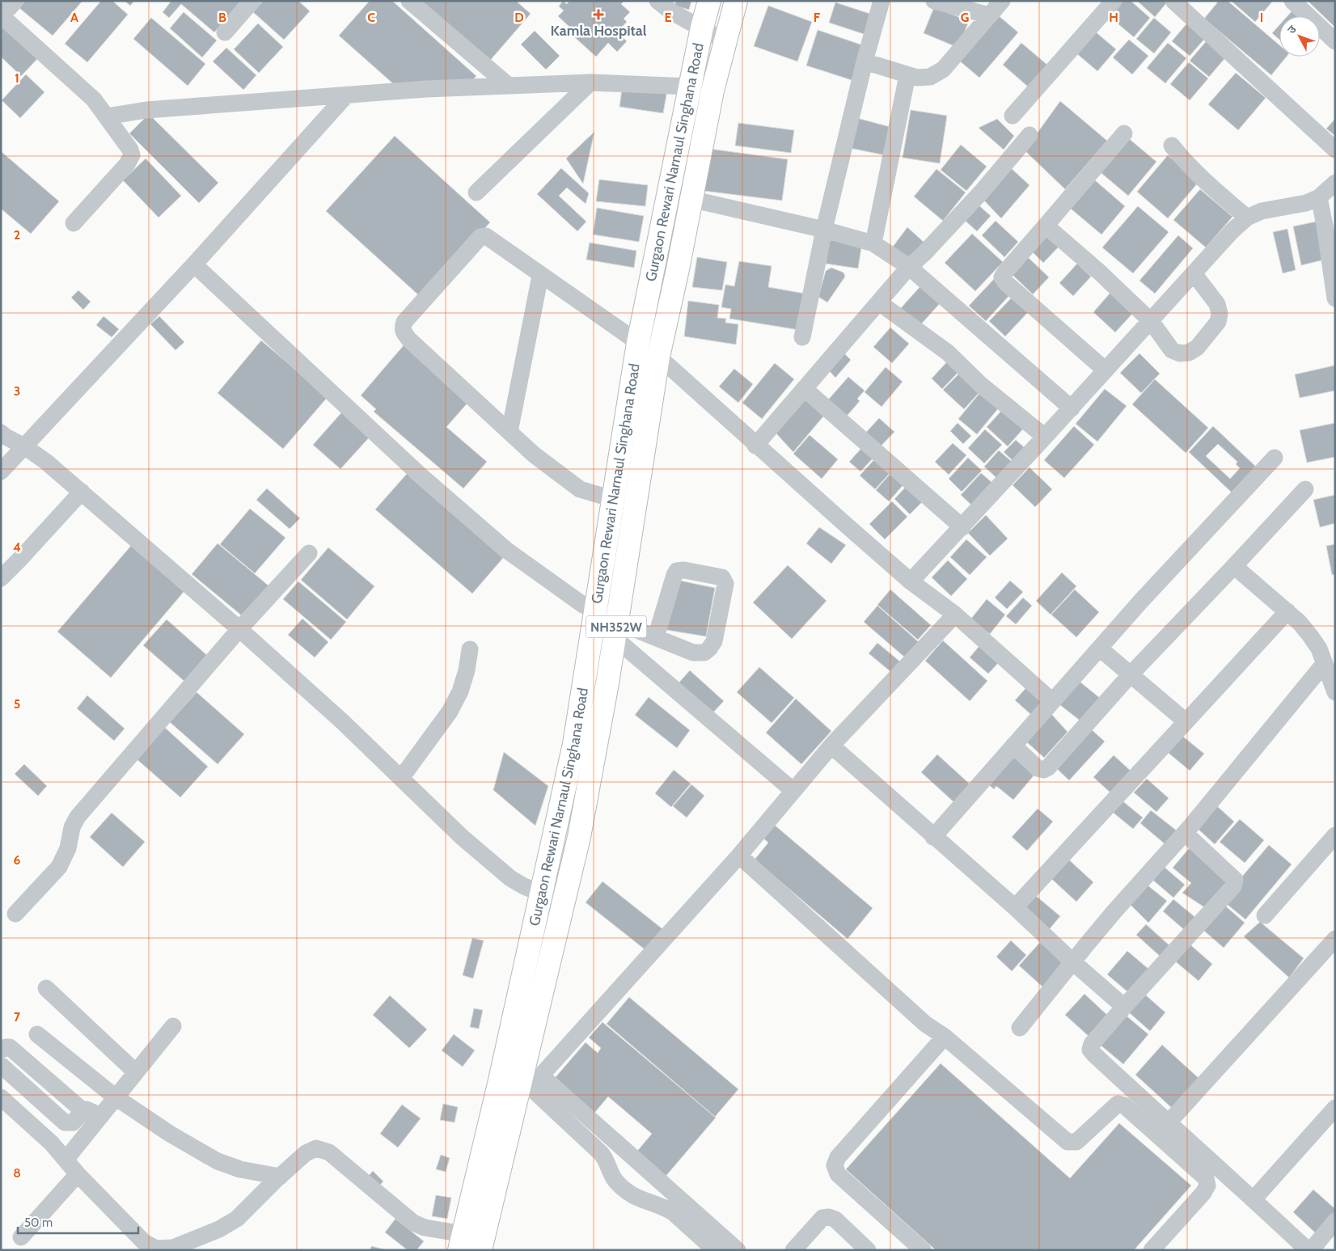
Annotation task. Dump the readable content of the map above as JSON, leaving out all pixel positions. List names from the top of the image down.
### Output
{
  "streets": {
    "highway": ["Gurgaon Rewari Narnaul Singhana Road", "NH352W"]
  },
  "crossings": [
    ["Gurgaon Rewari Narnaul Singhana Road", "NH352W"]
  ],
  "places": {
    "health": ["Kamla Hospital"]
  },
  "scale_bar": "50 m",
  "north": "top left",
  "grid": {
    "columns": [
      "A",
      "B",
      "C",
      "D",
      "E",
      "F",
      "G",
      "H",
      "I"
    ],
    "rows": [
      "1",
      "2",
      "3",
      "4",
      "5",
      "6",
      "7",
      "8"
    ]
  }
}
